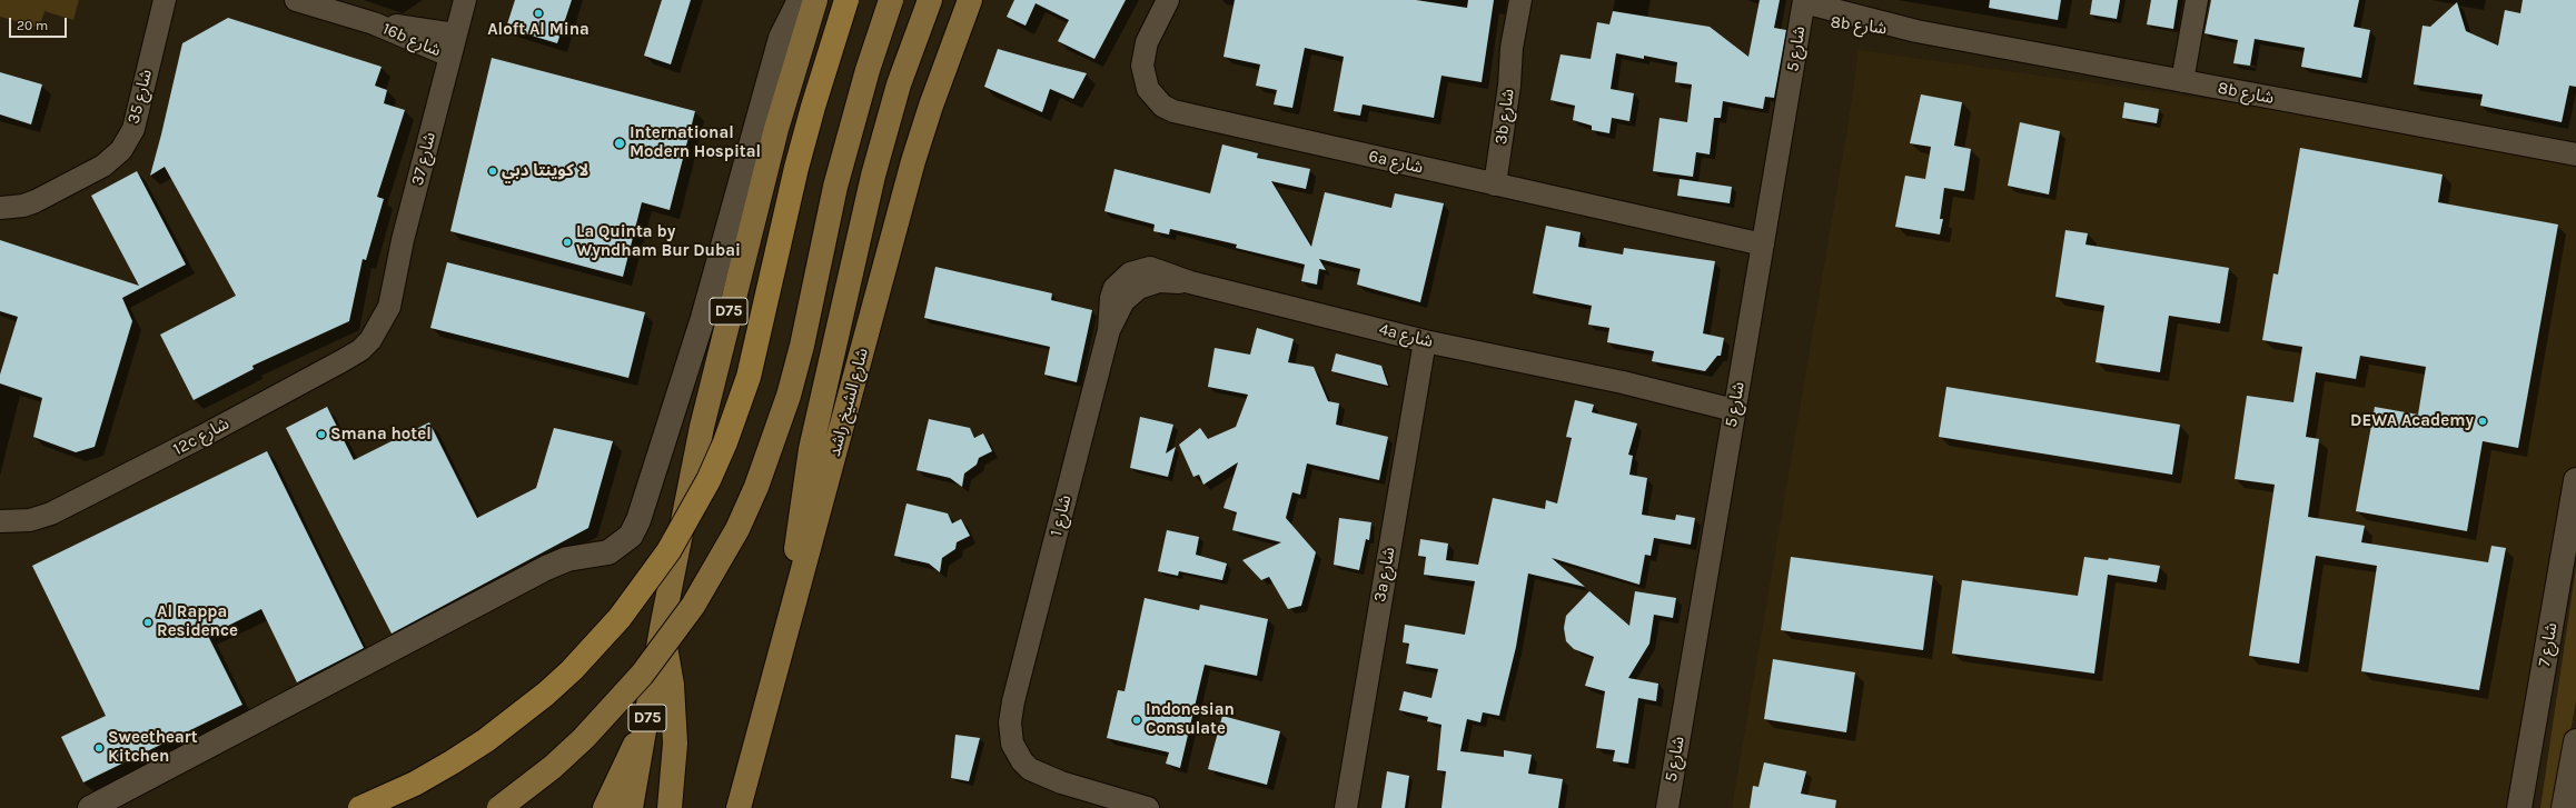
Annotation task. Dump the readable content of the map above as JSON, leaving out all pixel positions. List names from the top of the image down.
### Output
{
  "streets": {
    "main road": ["D75", "شارع الشيخ راشد", "شارع 7"],
    "street": [
      "8b شارع",
      "16b شارع",
      "شارع 5",
      "شارع 35",
      "3b شارع",
      "شارع 37",
      "6a شارع",
      "4a شارع",
      "12c شارع",
      "شارع 1",
      "3a شارع"
    ]
  },
  "crossings": [
    ["8b شارع", "شارع 5"],
    ["16b شارع", "شارع 37"],
    ["شارع 5", "6a شارع"],
    ["شارع 5", "4a شارع"],
    ["3b شارع", "6a شارع"],
    ["شارع 37", "12c شارع"],
    ["4a شارع", "شارع 1"],
    ["4a شارع", "3a شارع"]
  ],
  "places": [
    "Aloft Al Mina",
    "International Modern Hospital",
    "لا كوينتا دبي",
    "La Quinta by Wyndham Bur Dubai",
    "DEWA Academy",
    "Smana hotel",
    "Al Rappa Residence",
    "Indonesian Consulate",
    "Sweetheart Kitchen"
  ],
  "scale_bar": "20 m"
}
